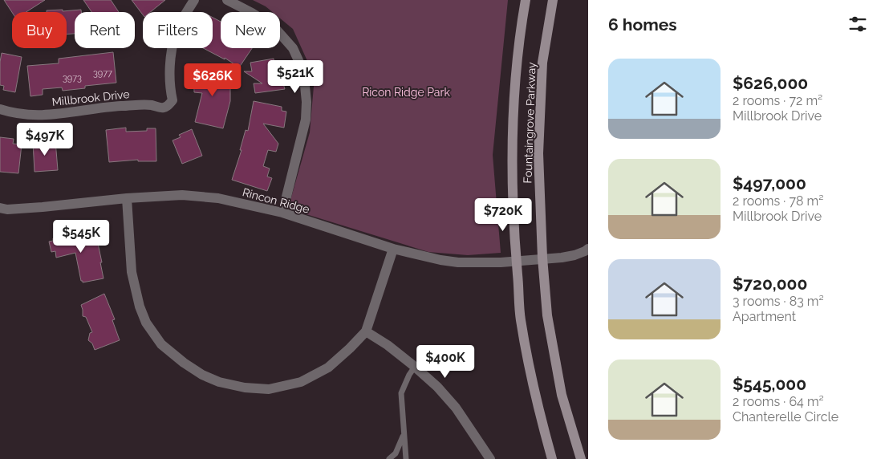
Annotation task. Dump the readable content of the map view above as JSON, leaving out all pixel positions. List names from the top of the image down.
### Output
{
  "streets": {
    "main road": ["Fountaingrove Parkway"],
    "street": ["Millbrook Drive", "Rincon Ridge"]
  },
  "crossings": [
    ["Fountaingrove Parkway", "Rincon Ridge"]
  ],
  "parks": ["Ricon Ridge Park"],
  "house_numbers": ["3977", "3973"],
  "page": {
    "heading": "6 homes",
    "chip": [
      "Buy",
      "Rent",
      "Filters",
      "New"
    ],
    "list": [
      {
        "name": "$626,000",
        "note": "2 rooms · 72 m² · Millbrook Drive"
      },
      {
        "name": "$497,000",
        "note": "2 rooms · 78 m² · Millbrook Drive"
      },
      {
        "name": "$720,000",
        "note": "3 rooms · 83 m² · Apartment"
      },
      {
        "name": "$545,000",
        "note": "2 rooms · 64 m² · Chanterelle Circle"
      }
    ],
    "price": [
      "$521K",
      "$626K",
      "$497K",
      "$720K",
      "$545K",
      "$400K"
    ]
  }
}
